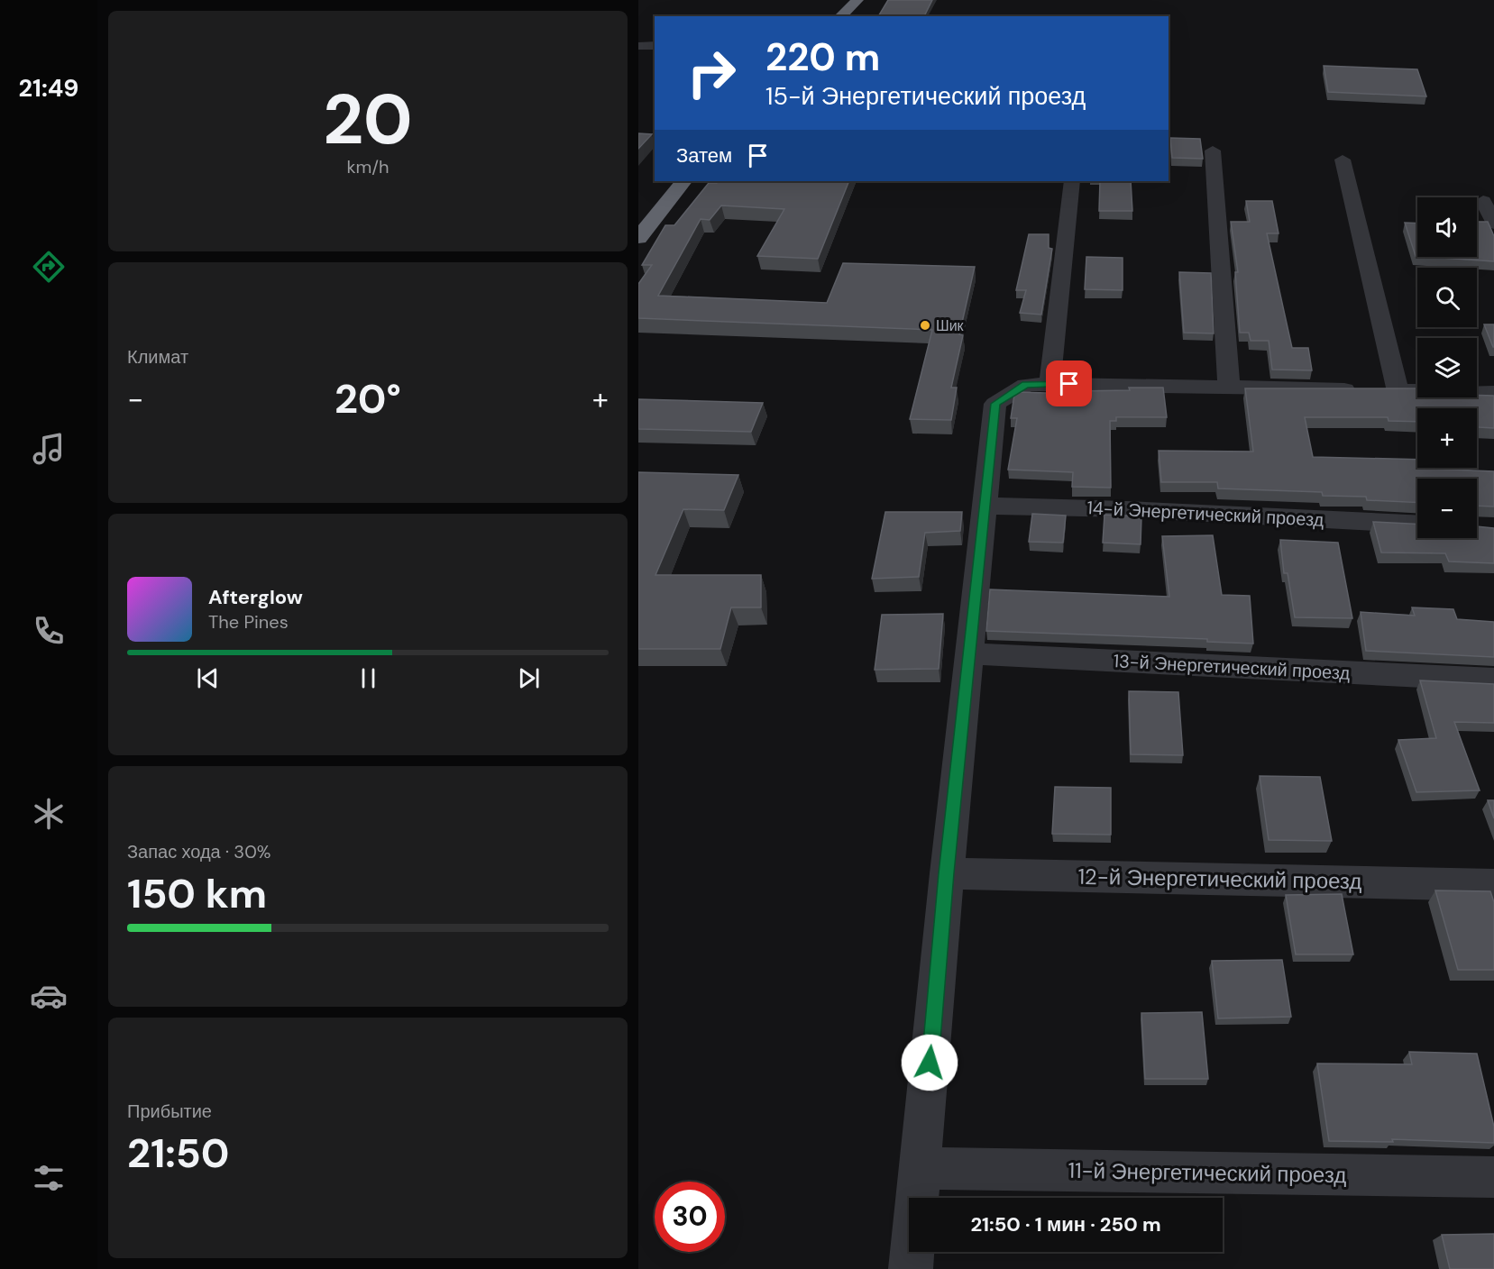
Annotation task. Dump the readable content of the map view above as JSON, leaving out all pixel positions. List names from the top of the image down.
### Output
{
  "streets": {
    "street": [
      "14-й Энергетический проезд",
      "13-й Энергетический проезд",
      "12-й Энергетический проезд",
      "11-й Энергетический проезд"
    ]
  },
  "places": ["Шик"],
  "page": {
    "tabs": "21:49",
    "tile": [
      ["20", "km/h"],
      "Климат",
      ["Запас хода · 30%", "150 km"],
      ["Прибытие", "21:50"]
    ],
    "turn": ["220 m", "15-й Энергетический проезд"],
    "then": "Затем",
    "map_buttons": ["+", "−"],
    "heat": ["−", "20°", "+"],
    "song": ["Afterglow", "The Pines"],
    "limit": "30",
    "trip": "21:50 · 1 мин · 250 m"
  }
}
